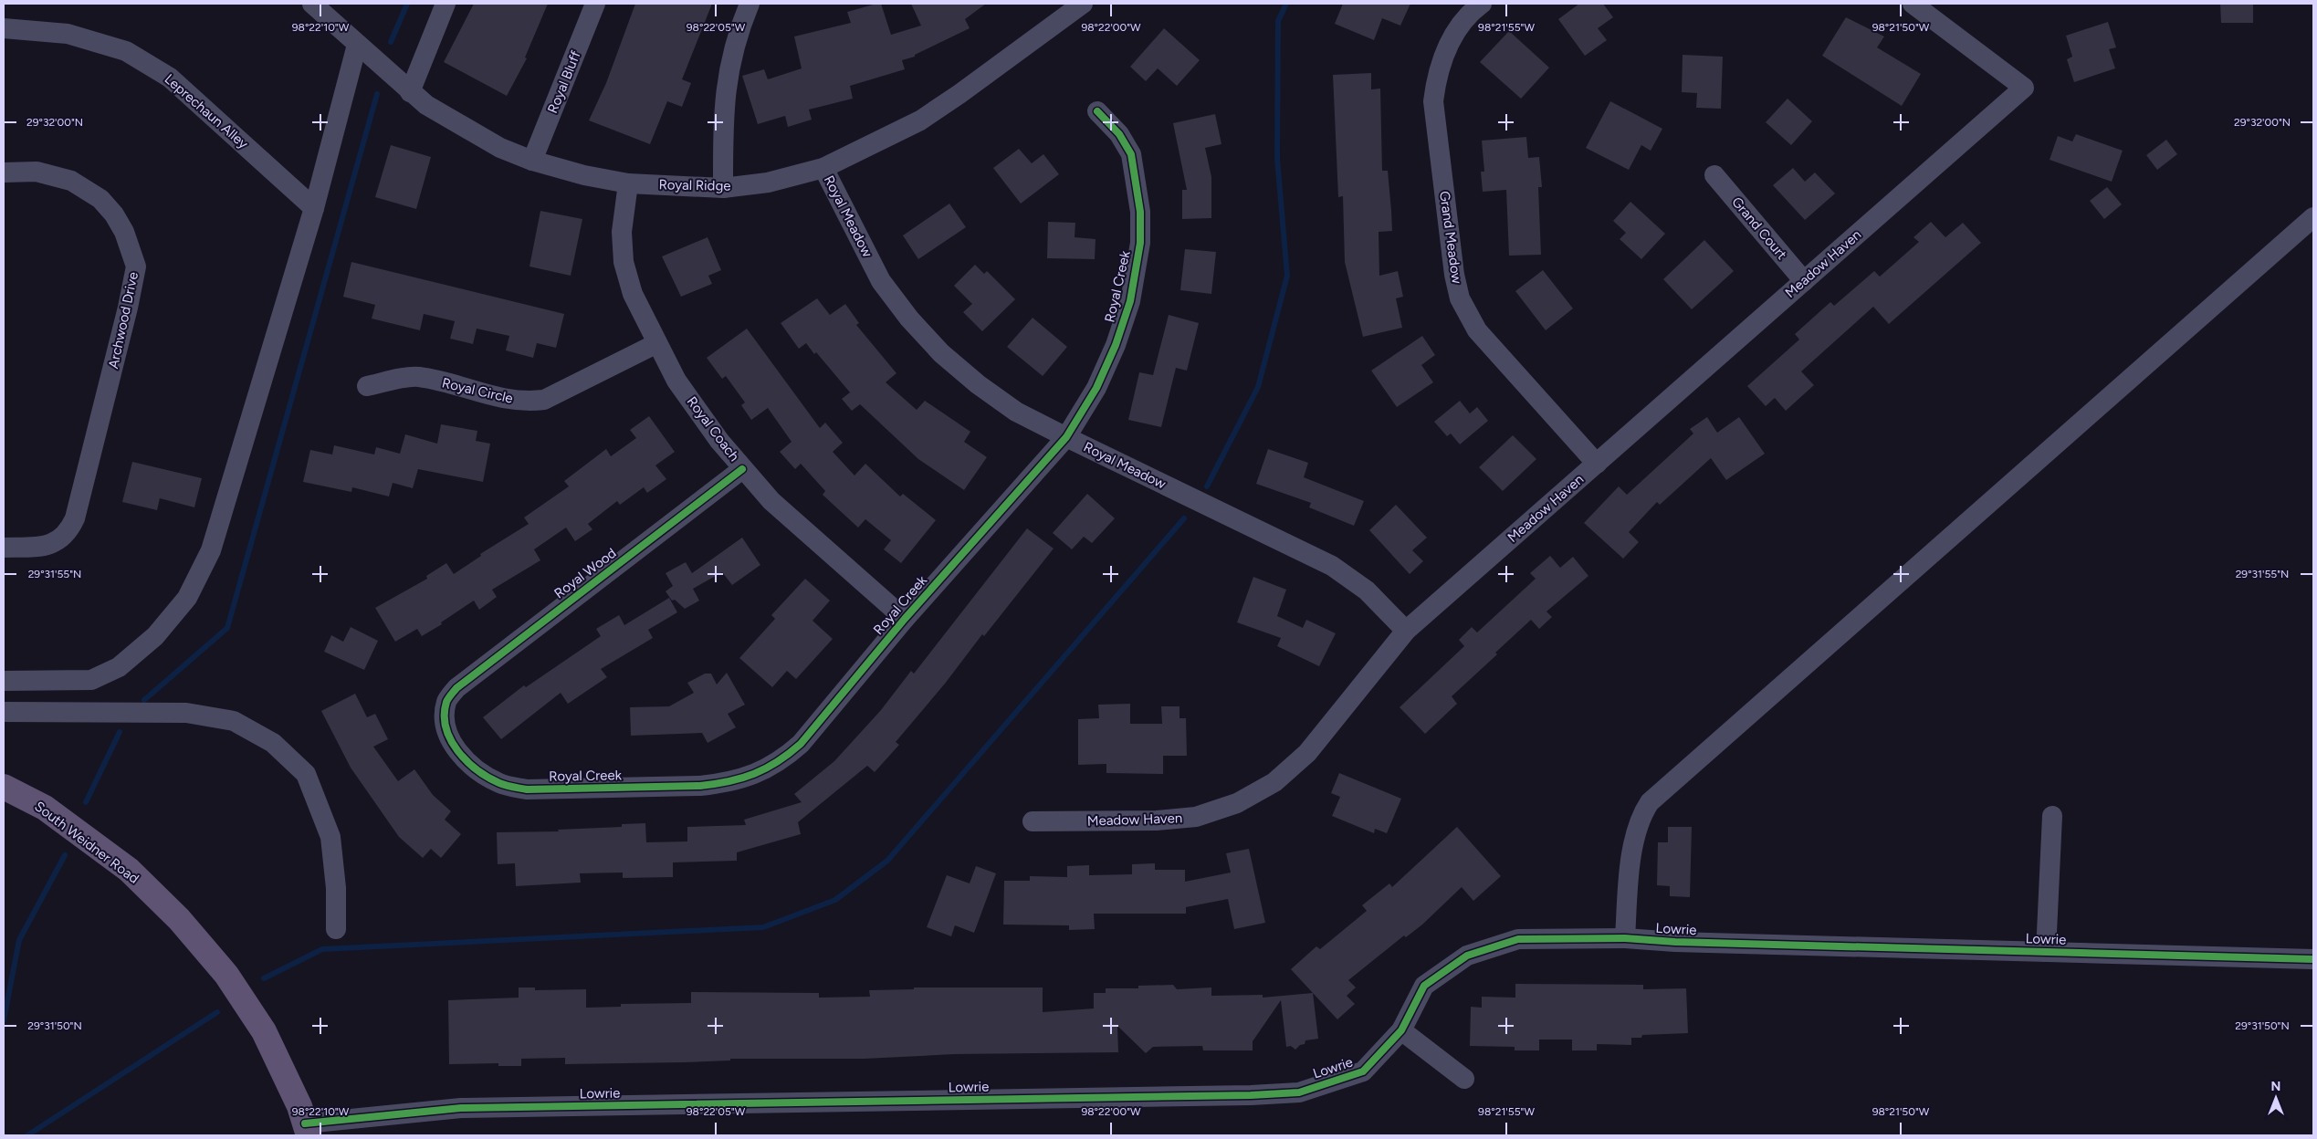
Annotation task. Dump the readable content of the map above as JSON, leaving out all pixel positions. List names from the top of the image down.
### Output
{
  "streets": {
    "main road": ["South Weidner Road"],
    "street": [
      "Royal Bluff",
      "Leprechaun Alley",
      "Royal Ridge",
      "Royal Meadow",
      "Grand Court",
      "Grand Meadow",
      "Meadow Haven",
      "Royal Creek",
      "Archwood Drive",
      "Royal Circle",
      "Royal Coach",
      "Royal Wood",
      "Lowrie"
    ]
  },
  "crossings": [
    ["Royal Bluff", "Royal Ridge"],
    ["Royal Ridge", "Royal Meadow"],
    ["Royal Ridge", "Royal Coach"],
    ["Royal Meadow", "Meadow Haven"],
    ["Royal Meadow", "Royal Creek"],
    ["Grand Court", "Meadow Haven"],
    ["Grand Meadow", "Meadow Haven"],
    ["Royal Creek", "Royal Coach"],
    ["Royal Creek", "Royal Wood"],
    ["Royal Circle", "Royal Coach"],
    ["Royal Coach", "Royal Wood"],
    ["South Weidner Road", "Lowrie"]
  ],
  "north": "top",
  "coordinates": [
    "98°22'10\"W",
    "98°22'05\"W",
    "98°22'00\"W",
    "98°21'55\"W",
    "98°21'50\"W",
    "29°32'00\"N",
    "29°31'55\"N",
    "29°31'50\"N"
  ]
}
